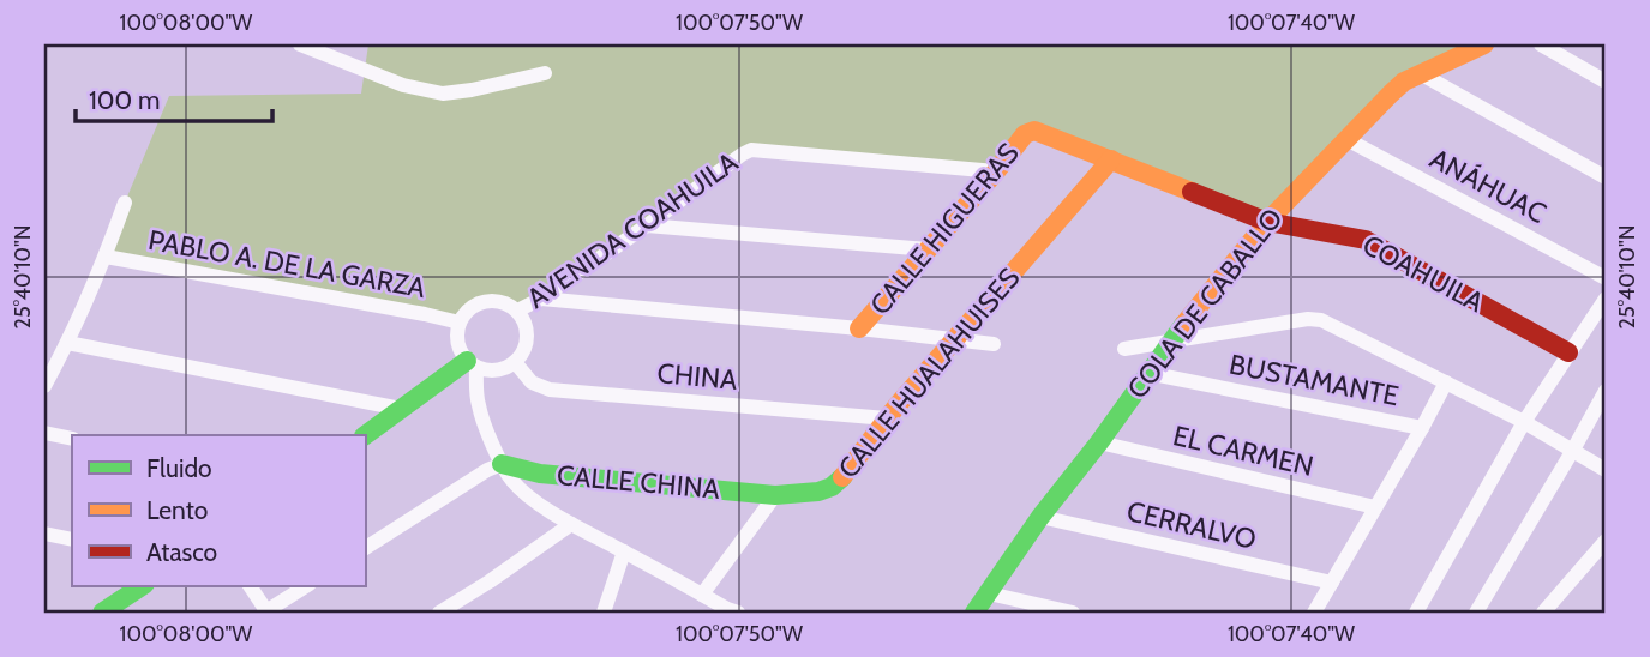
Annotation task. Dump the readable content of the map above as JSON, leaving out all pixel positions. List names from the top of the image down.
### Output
{
  "streets": {
    "street": [
      "ANÁHUAC",
      "CALLE HIGUERAS",
      "AVENIDA COAHUILA",
      "PABLO A. DE LA GARZA",
      "COAHUILA",
      "COLA DE CABALLO",
      "CALLE HUALAHUISES",
      "CHINA",
      "BUSTAMANTE",
      "EL CARMEN",
      "CALLE CHINA",
      "CERRALVO"
    ]
  },
  "crossings": [
    ["ANÁHUAC", "COLA DE CABALLO"],
    ["CALLE HIGUERAS", "AVENIDA COAHUILA"],
    ["CALLE HIGUERAS", "COAHUILA"],
    ["AVENIDA COAHUILA", "PABLO A. DE LA GARZA"],
    ["AVENIDA COAHUILA", "CHINA"],
    ["PABLO A. DE LA GARZA", "CHINA"],
    ["COAHUILA", "COLA DE CABALLO"],
    ["COAHUILA", "CALLE HUALAHUISES"],
    ["COLA DE CABALLO", "BUSTAMANTE"],
    ["COLA DE CABALLO", "EL CARMEN"],
    ["COLA DE CABALLO", "CERRALVO"],
    ["CALLE HUALAHUISES", "CHINA"],
    ["CALLE HUALAHUISES", "CALLE CHINA"]
  ],
  "legend": ["Fluido", "Lento", "Atasco"],
  "scale_bar": "100 m",
  "coordinates": [
    "100°08'00\"W",
    "100°07'50\"W",
    "100°07'40\"W",
    "25°40'10\"N"
  ]
}
